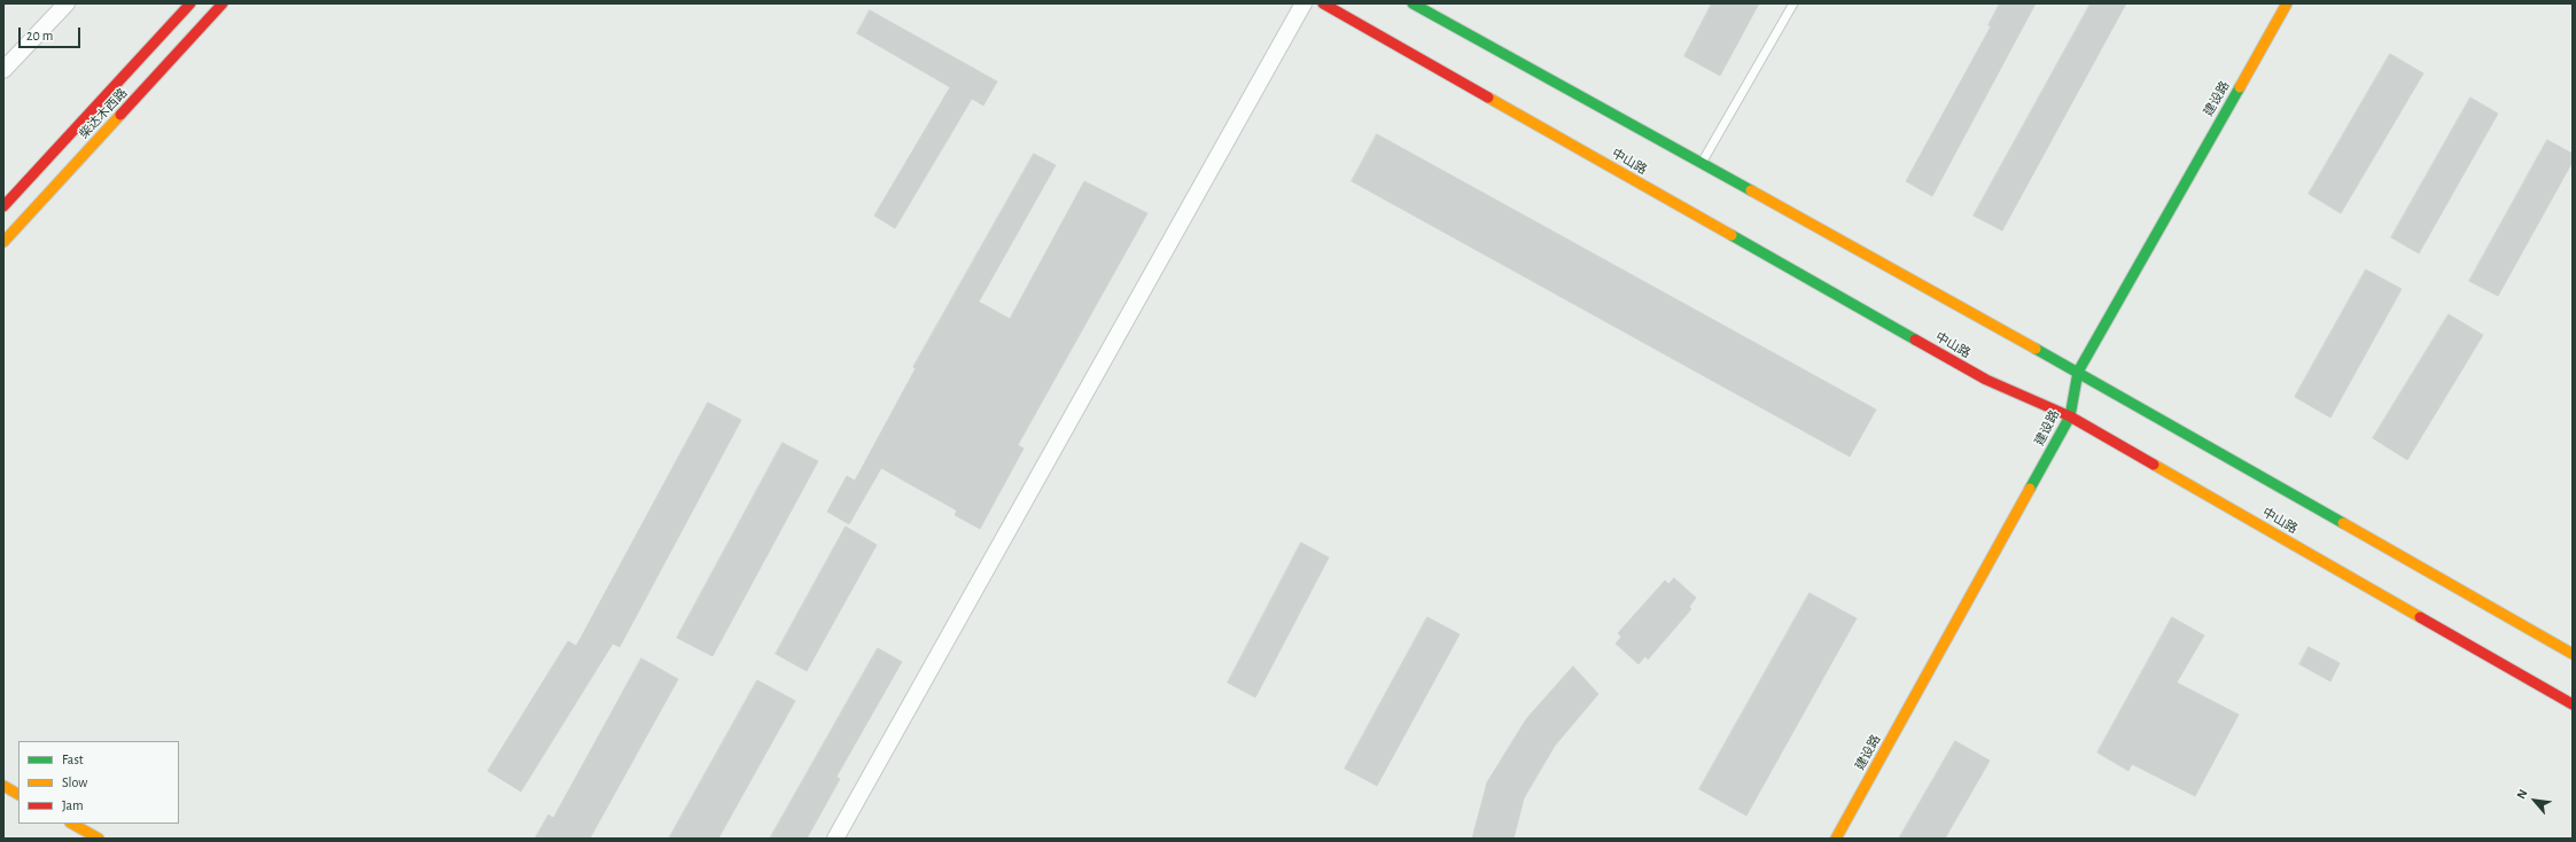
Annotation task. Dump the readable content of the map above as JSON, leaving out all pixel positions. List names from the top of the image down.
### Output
{
  "streets": {
    "main road": ["建设路", "柴达木西路", "中山路"]
  },
  "crossings": [
    ["建设路", "中山路"]
  ],
  "legend": ["Fast", "Slow", "Jam"],
  "scale_bar": "20 m",
  "north": "top left"
}
